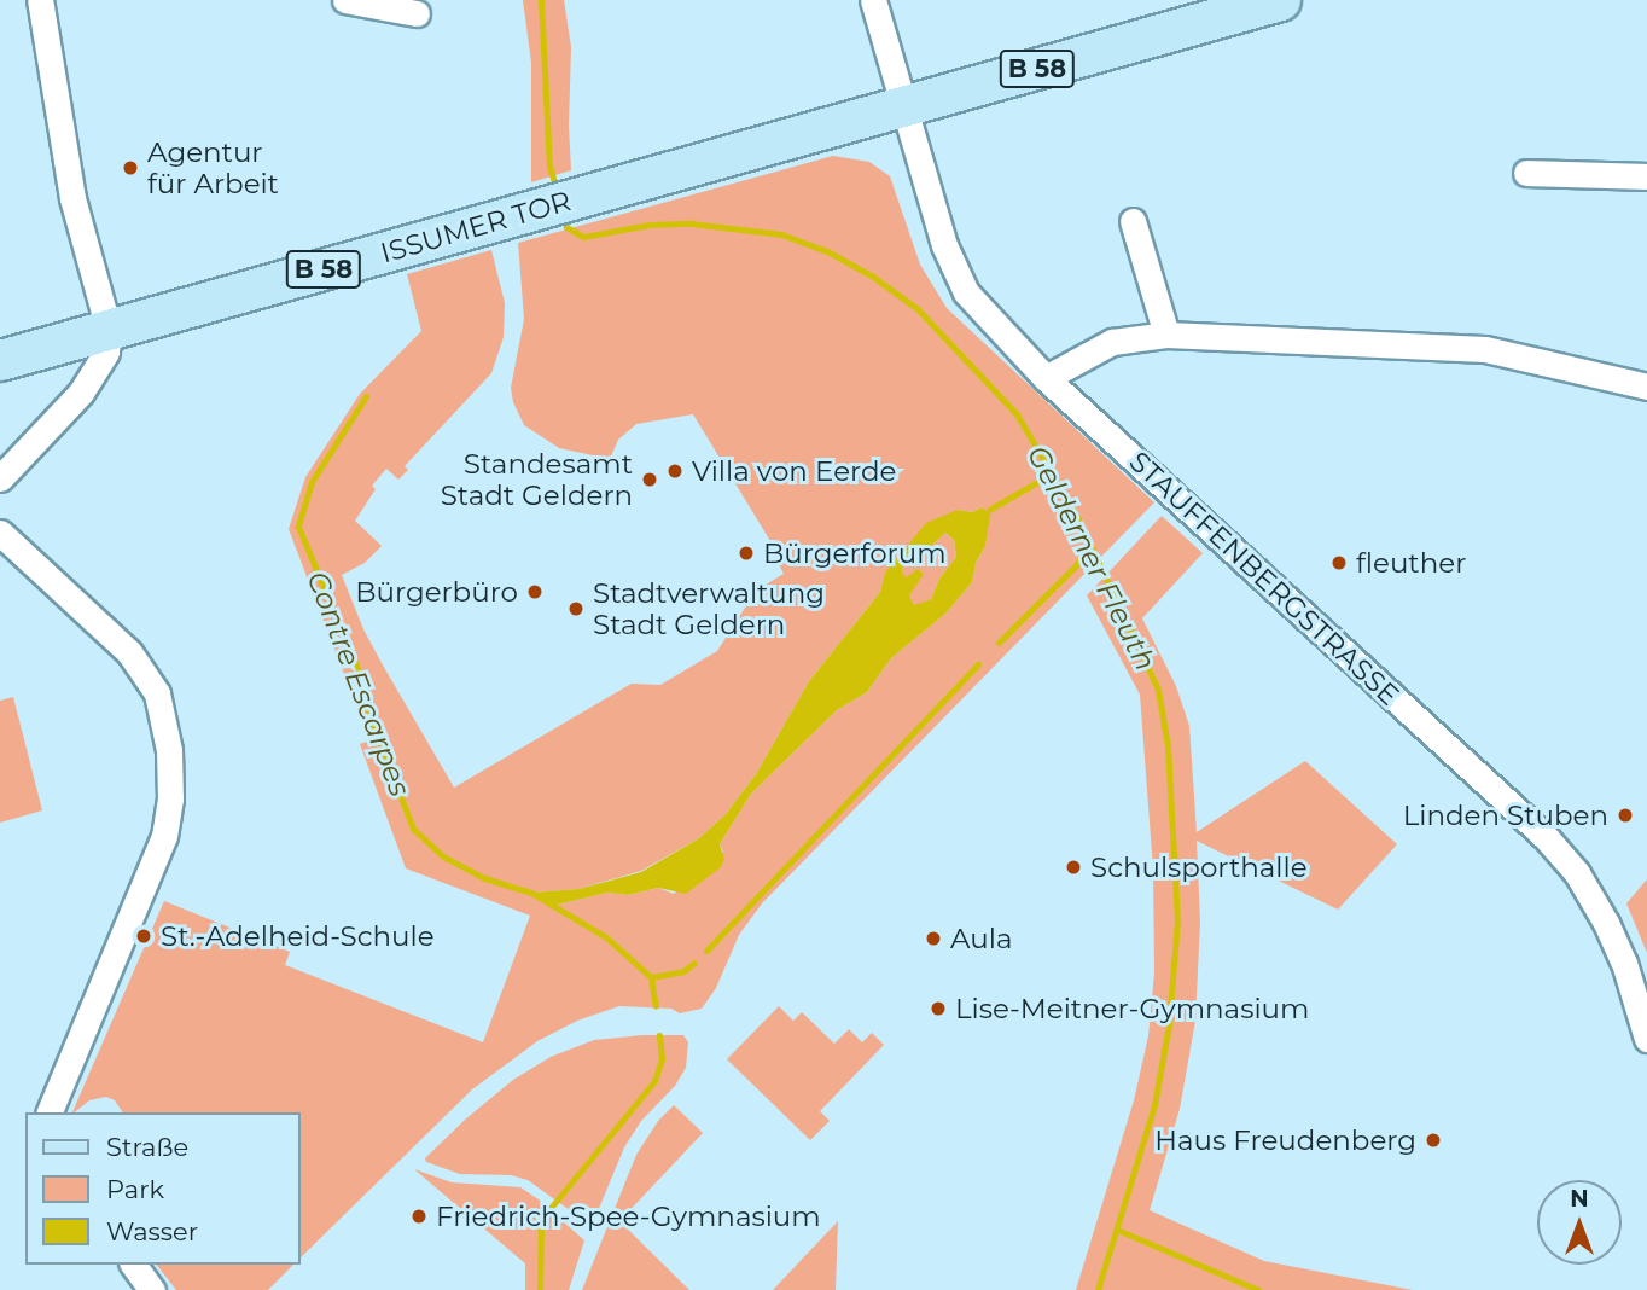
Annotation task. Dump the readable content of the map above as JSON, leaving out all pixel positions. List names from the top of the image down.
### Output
{
  "streets": {
    "main road": ["B 58", "ISSUMER TOR"],
    "street": ["STAUFFENBERGSTRASSE"]
  },
  "crossings": [
    ["B 58", "ISSUMER TOR"],
    ["B 58", "STAUFFENBERGSTRASSE"],
    ["ISSUMER TOR", "STAUFFENBERGSTRASSE"]
  ],
  "water": ["Gelderner Fleuth", "Contre Escarpes"],
  "places": [
    "Agentur für Arbeit",
    "Villa von Eerde",
    "Standesamt Stadt Geldern",
    "Bürgerforum",
    "fleuther",
    "Bürgerbüro",
    "Stadtverwaltung Stadt Geldern",
    "Linden Stuben",
    "Schulsporthalle",
    "St.-Adelheid-Schule",
    "Aula",
    "Lise-Meitner-Gymnasium",
    "Haus Freudenberg",
    "Friedrich-Spee-Gymnasium"
  ],
  "legend": ["Straße", "Park", "Wasser"],
  "north": "top"
}
